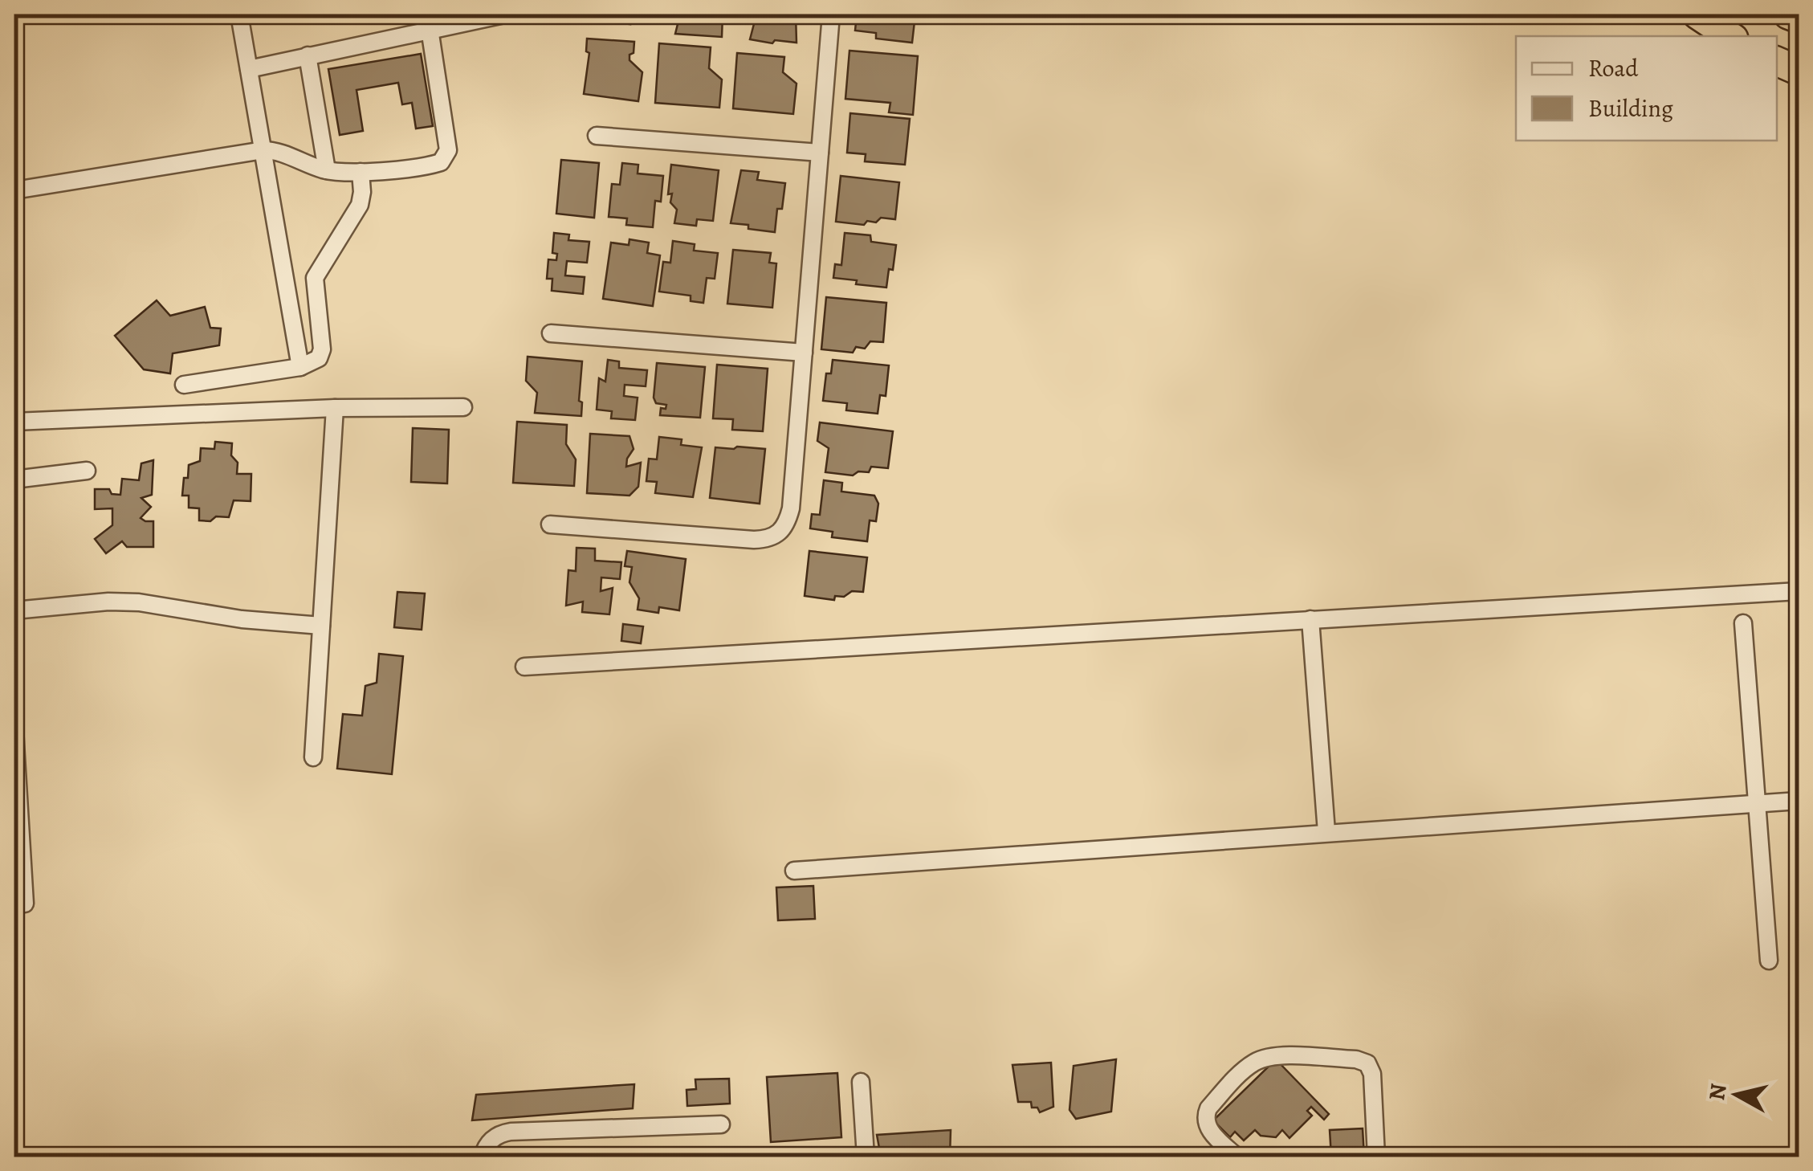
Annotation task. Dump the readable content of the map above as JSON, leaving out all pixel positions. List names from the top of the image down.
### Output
{
  "legend": ["Road", "Building"],
  "north": "left"
}
